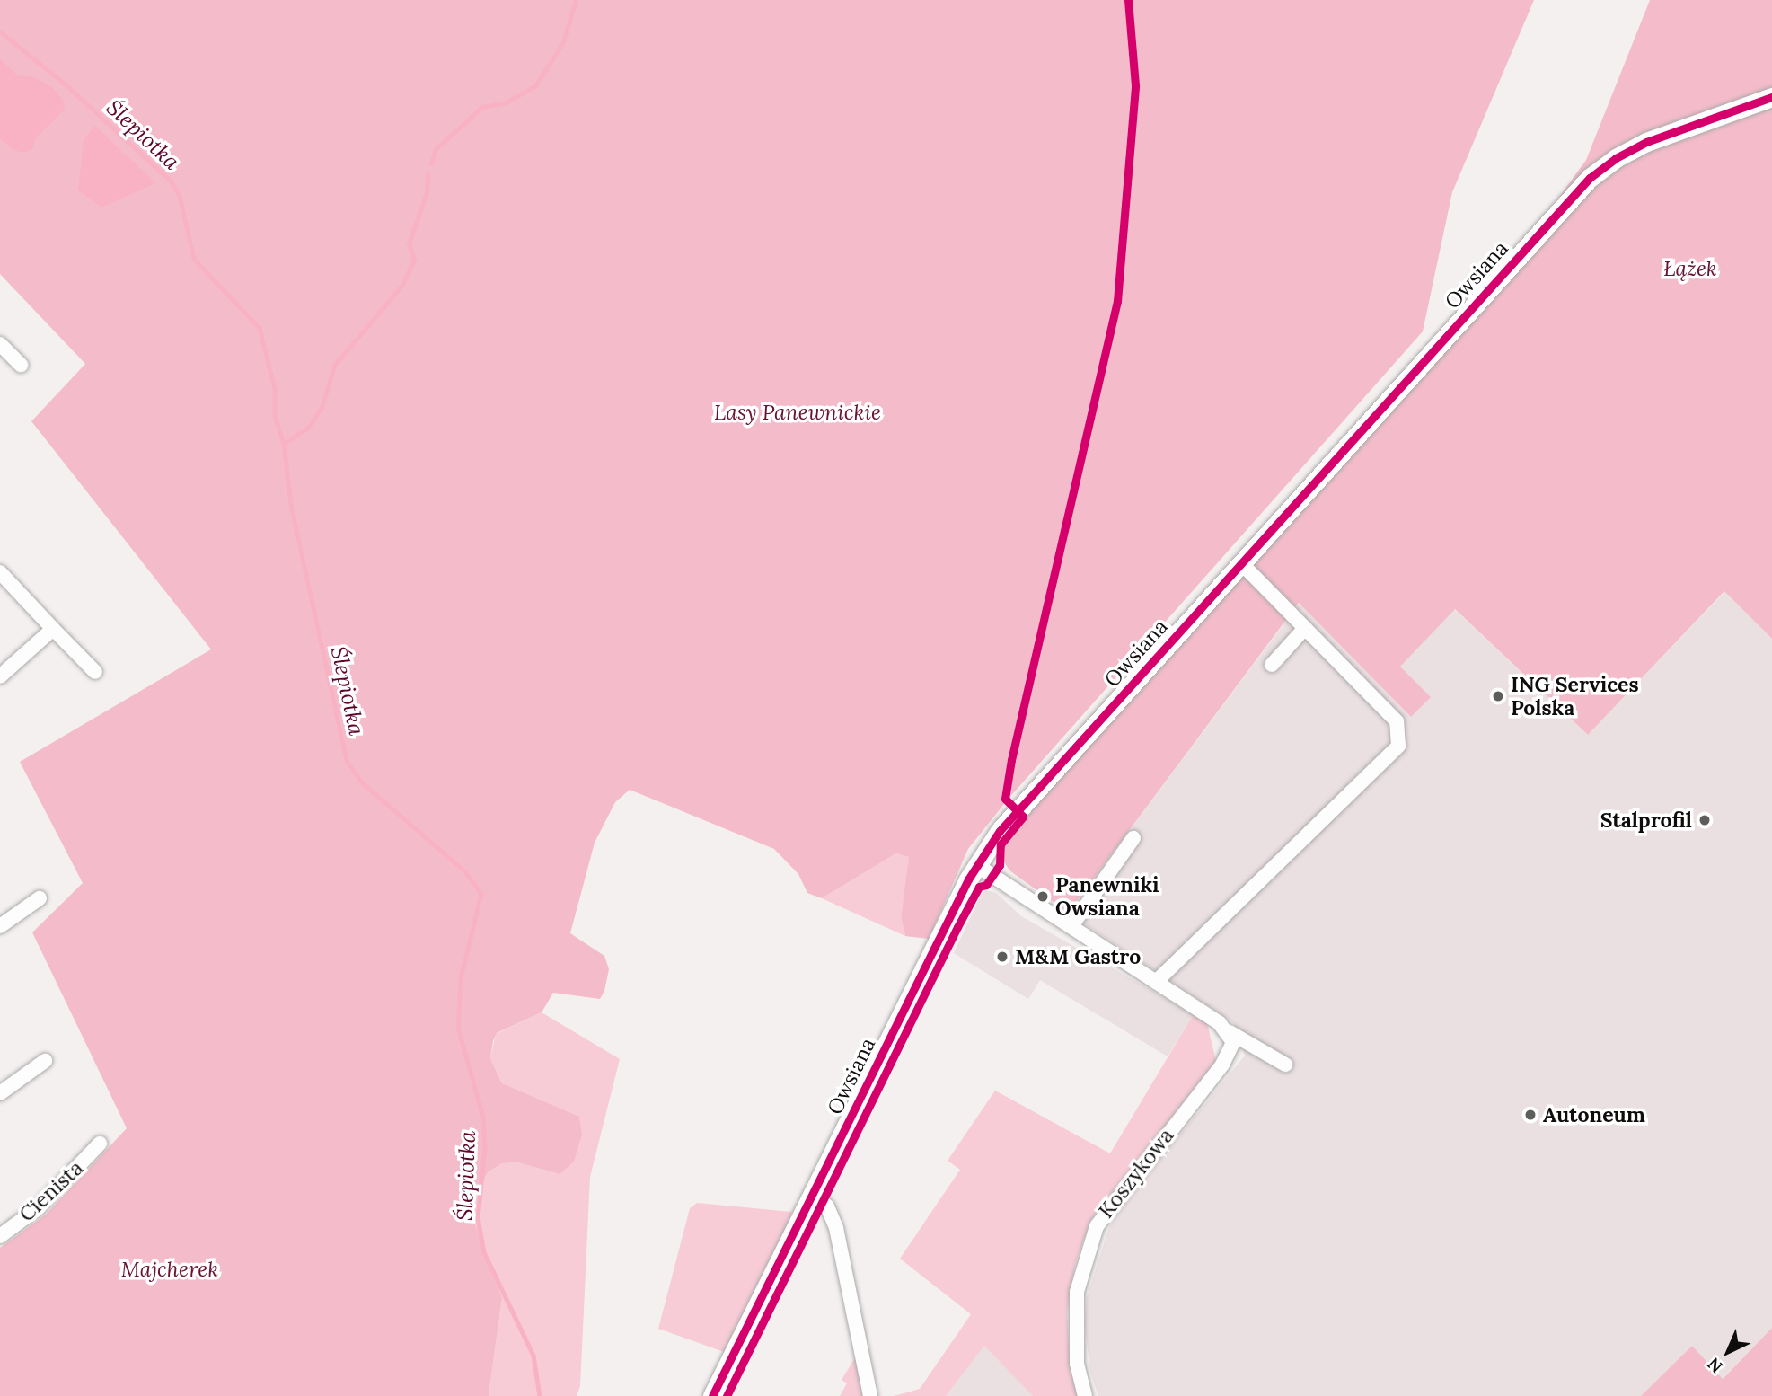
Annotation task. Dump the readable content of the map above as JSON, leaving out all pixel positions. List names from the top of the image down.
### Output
{
  "streets": {
    "street": ["Owsiana", "Koszykowa", "Cienista"]
  },
  "water": ["Ślepiotka"],
  "parks": ["Łążek", "Lasy Panewnickie", "Majcherek"],
  "places": [
    "ING Services Polska",
    "Stalprofil",
    "Panewniki Owsiana",
    "M&M Gastro",
    "Autoneum"
  ],
  "north": "bottom left"
}
